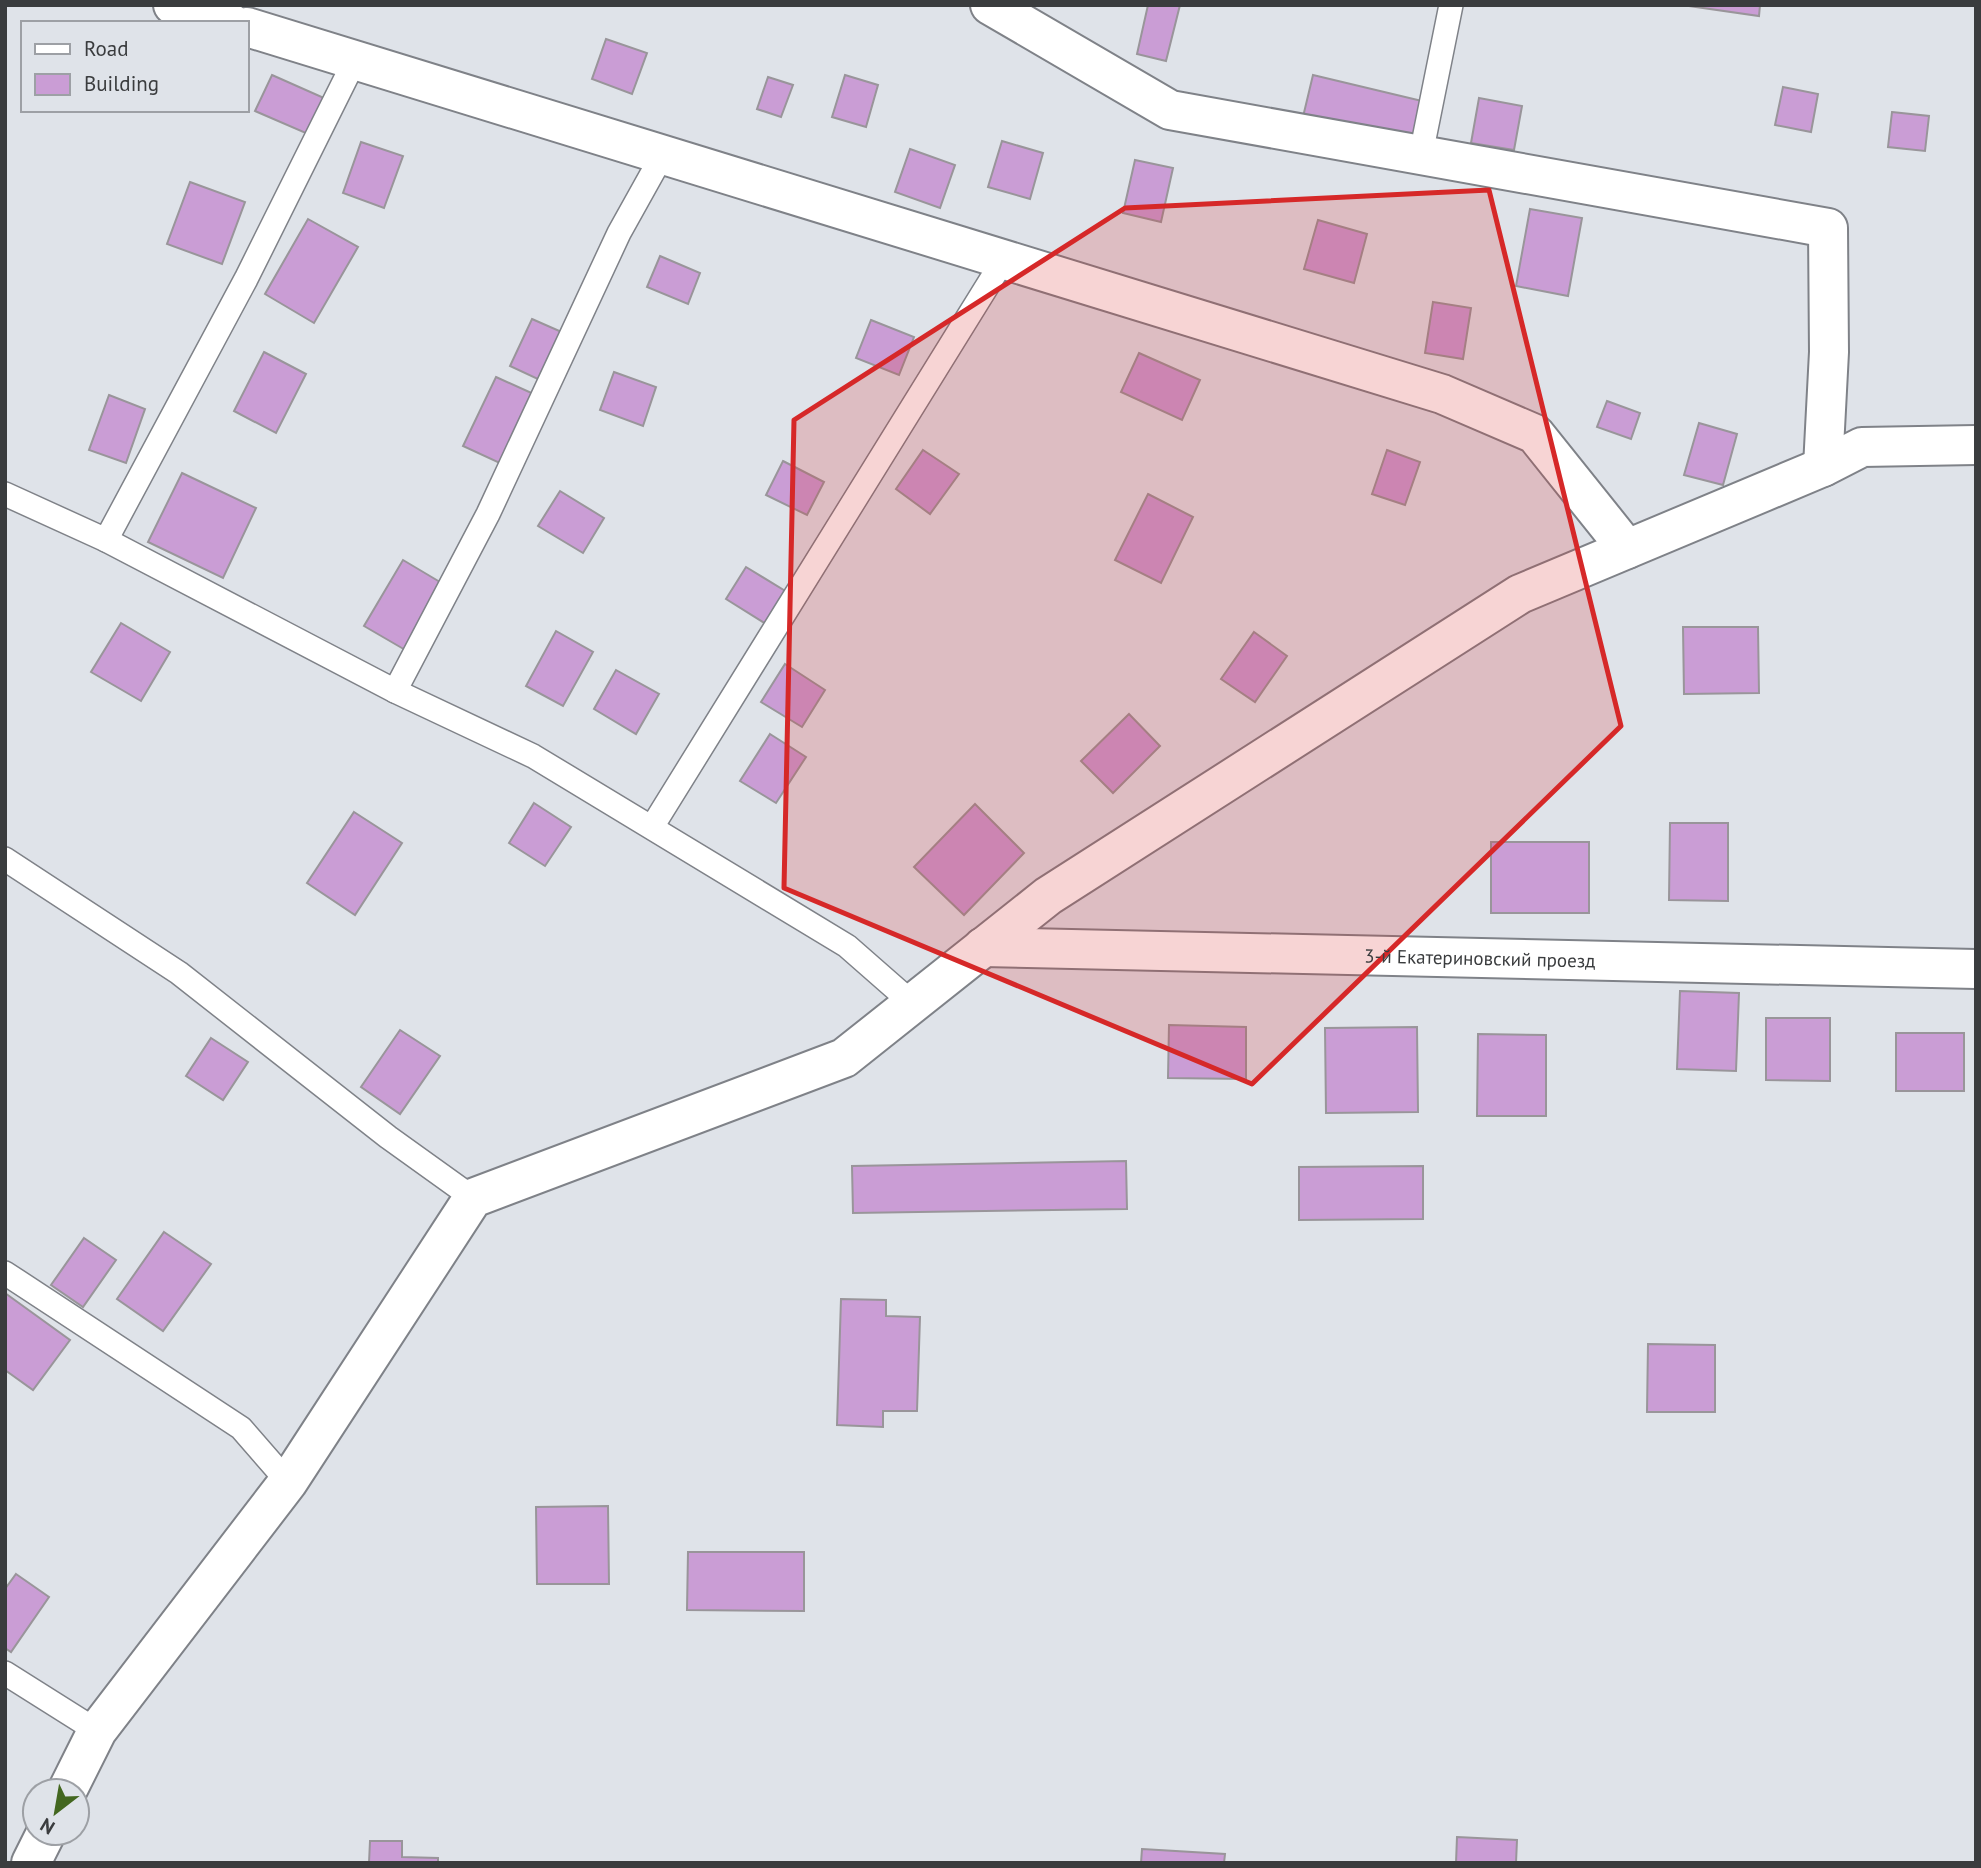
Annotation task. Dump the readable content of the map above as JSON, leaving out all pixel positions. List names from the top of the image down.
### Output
{
  "streets": {
    "street": ["3-й Екатериновский проезд"]
  },
  "legend": ["Road", "Building"],
  "north": "bottom left"
}
